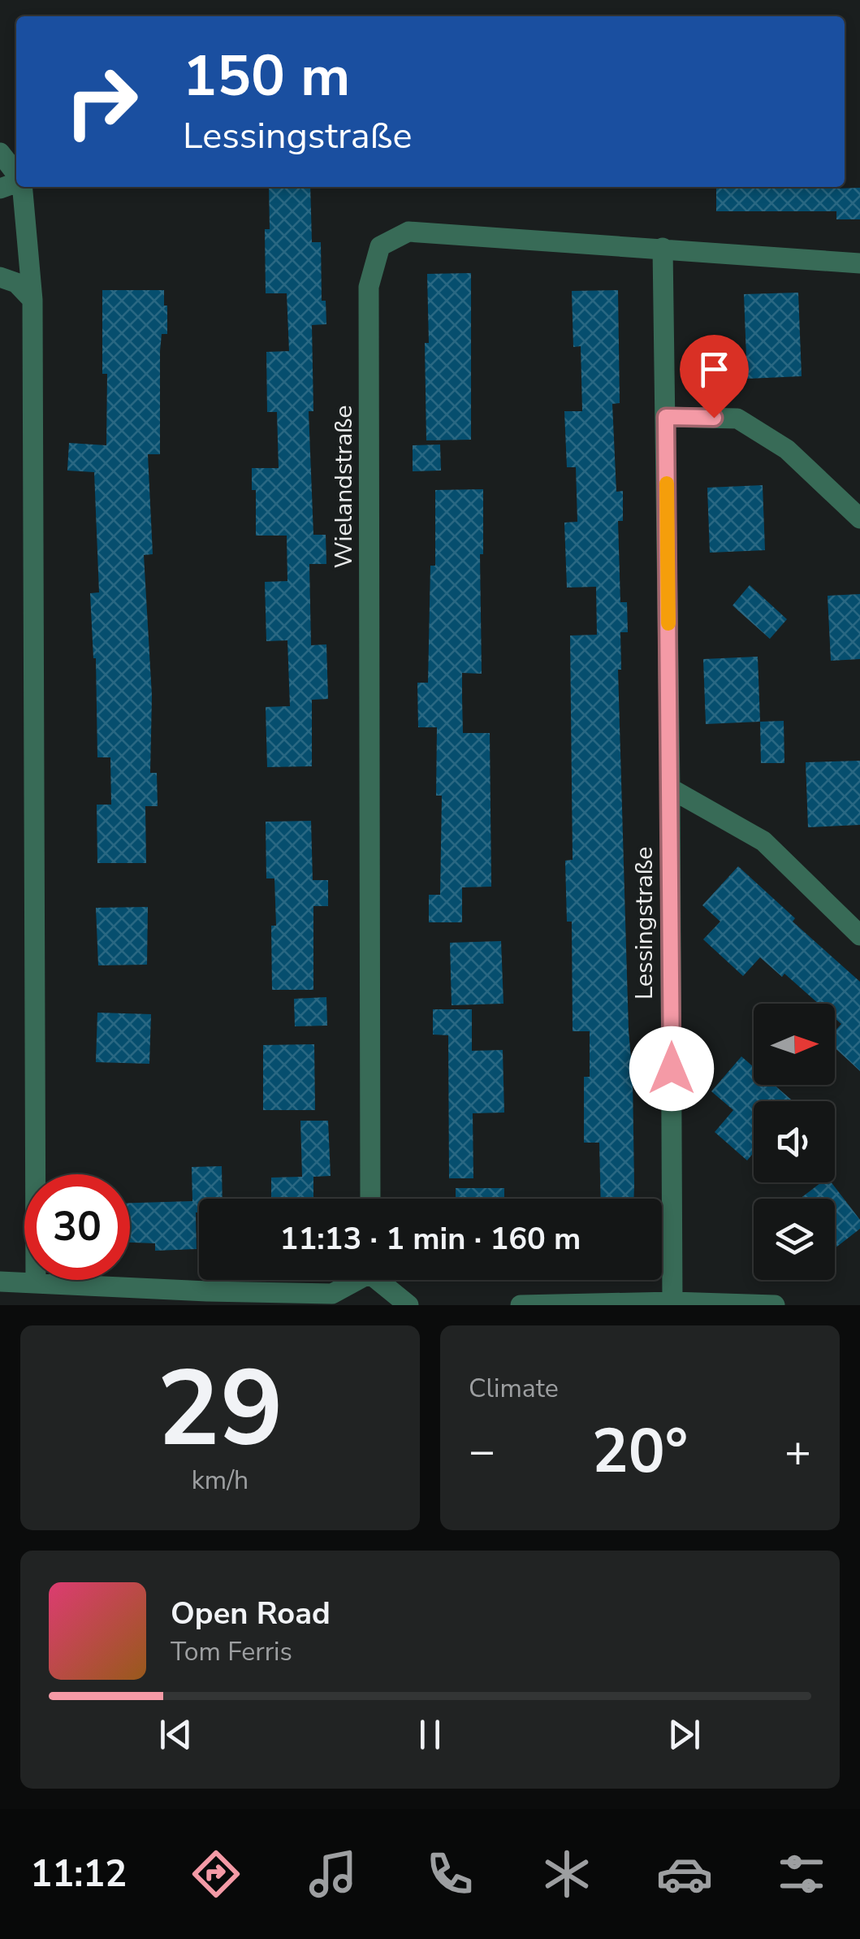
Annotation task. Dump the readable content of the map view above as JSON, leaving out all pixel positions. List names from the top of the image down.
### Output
{
  "streets": {
    "street": ["Wielandstraße", "Lessingstraße"]
  },
  "crossings": [
    ["Wielandstraße", "Lessingstraße"]
  ],
  "north": "right",
  "page": {
    "turn": ["150 m", "Lessingstraße"],
    "limit": "30",
    "trip": "11:13 · 1 min · 160 m",
    "tile": [
      ["29", "km/h"],
      "Climate"
    ],
    "heat": ["−", "20°", "+"],
    "song": ["Open Road", "Tom Ferris"],
    "tabs": "11:12"
  }
}
